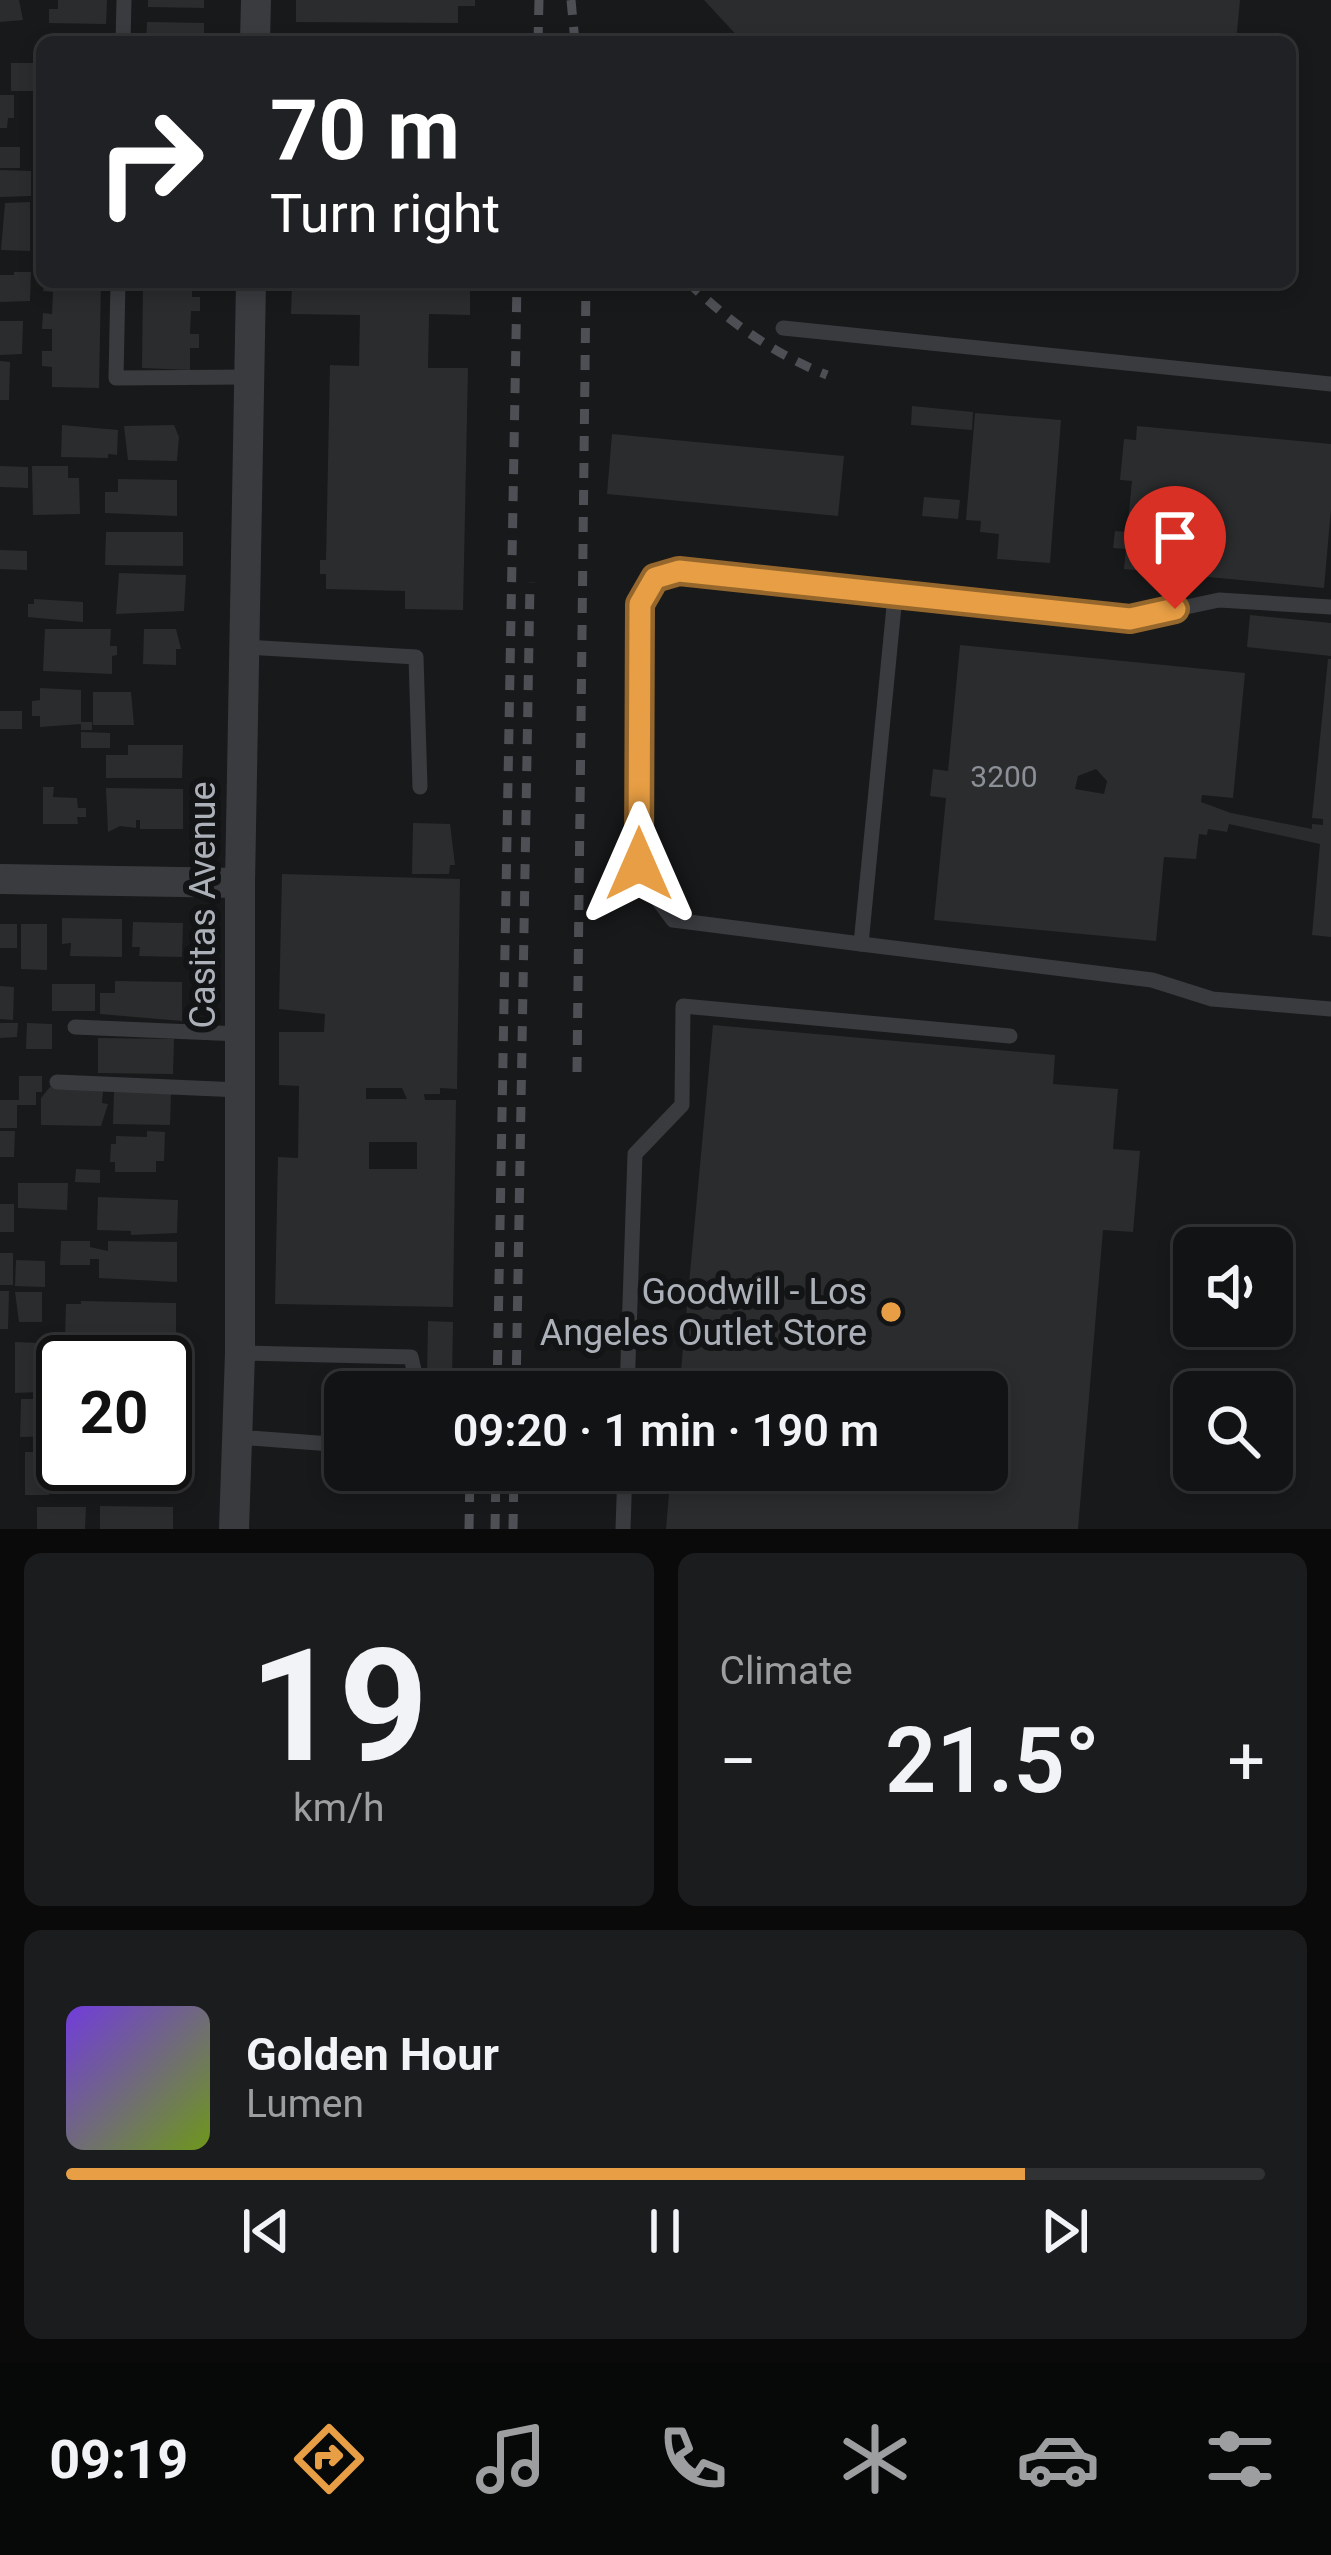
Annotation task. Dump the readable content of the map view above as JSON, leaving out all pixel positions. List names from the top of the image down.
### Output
{
  "streets": {
    "street": ["Casitas Avenue"]
  },
  "places": ["Goodwill - Los Angeles Outlet Store"],
  "house_numbers": ["3200"],
  "page": {
    "turn": ["70 m", "Turn right"],
    "limit": "20",
    "trip": "09:20 · 1 min · 190 m",
    "tile": [
      ["19", "km/h"],
      "Climate"
    ],
    "heat": ["−", "21.5°", "+"],
    "song": ["Golden Hour", "Lumen"],
    "tabs": "09:19"
  }
}
